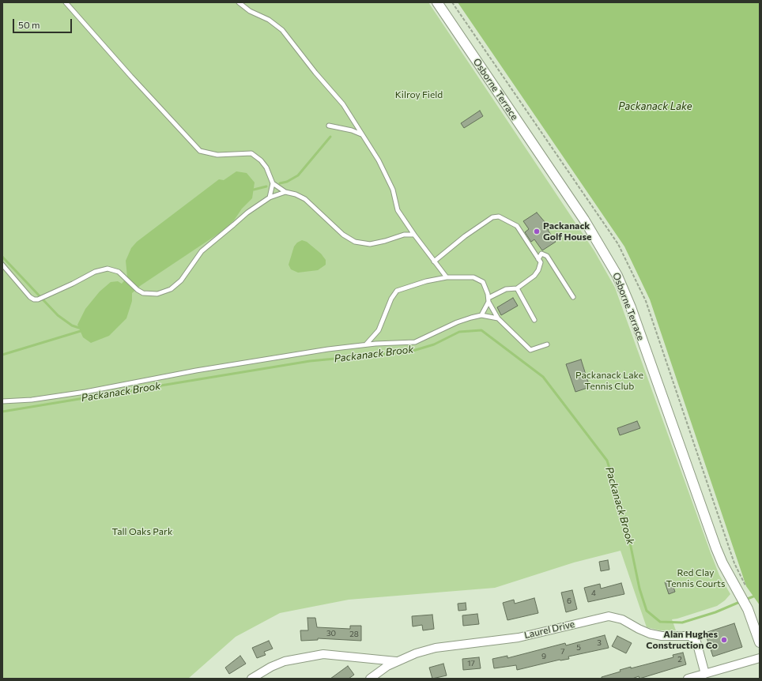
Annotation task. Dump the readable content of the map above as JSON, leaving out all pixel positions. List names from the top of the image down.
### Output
{
  "streets": {
    "street": ["Osborne Terrace", "Laurel Drive"]
  },
  "water": ["Packanack Lake", "Packanack Brook"],
  "parks": [
    "Kilroy Field",
    "Packanack Lake Tennis Club",
    "Tall Oaks Park",
    "Red Clay Tennis Courts"
  ],
  "places": ["Packanack Golf House", "Alan Hughes Construction Co"],
  "house_numbers": [
    "4",
    "6",
    "30",
    "28",
    "3",
    "5",
    "7",
    "9",
    "2",
    "17"
  ],
  "scale_bar": "50 m"
}
